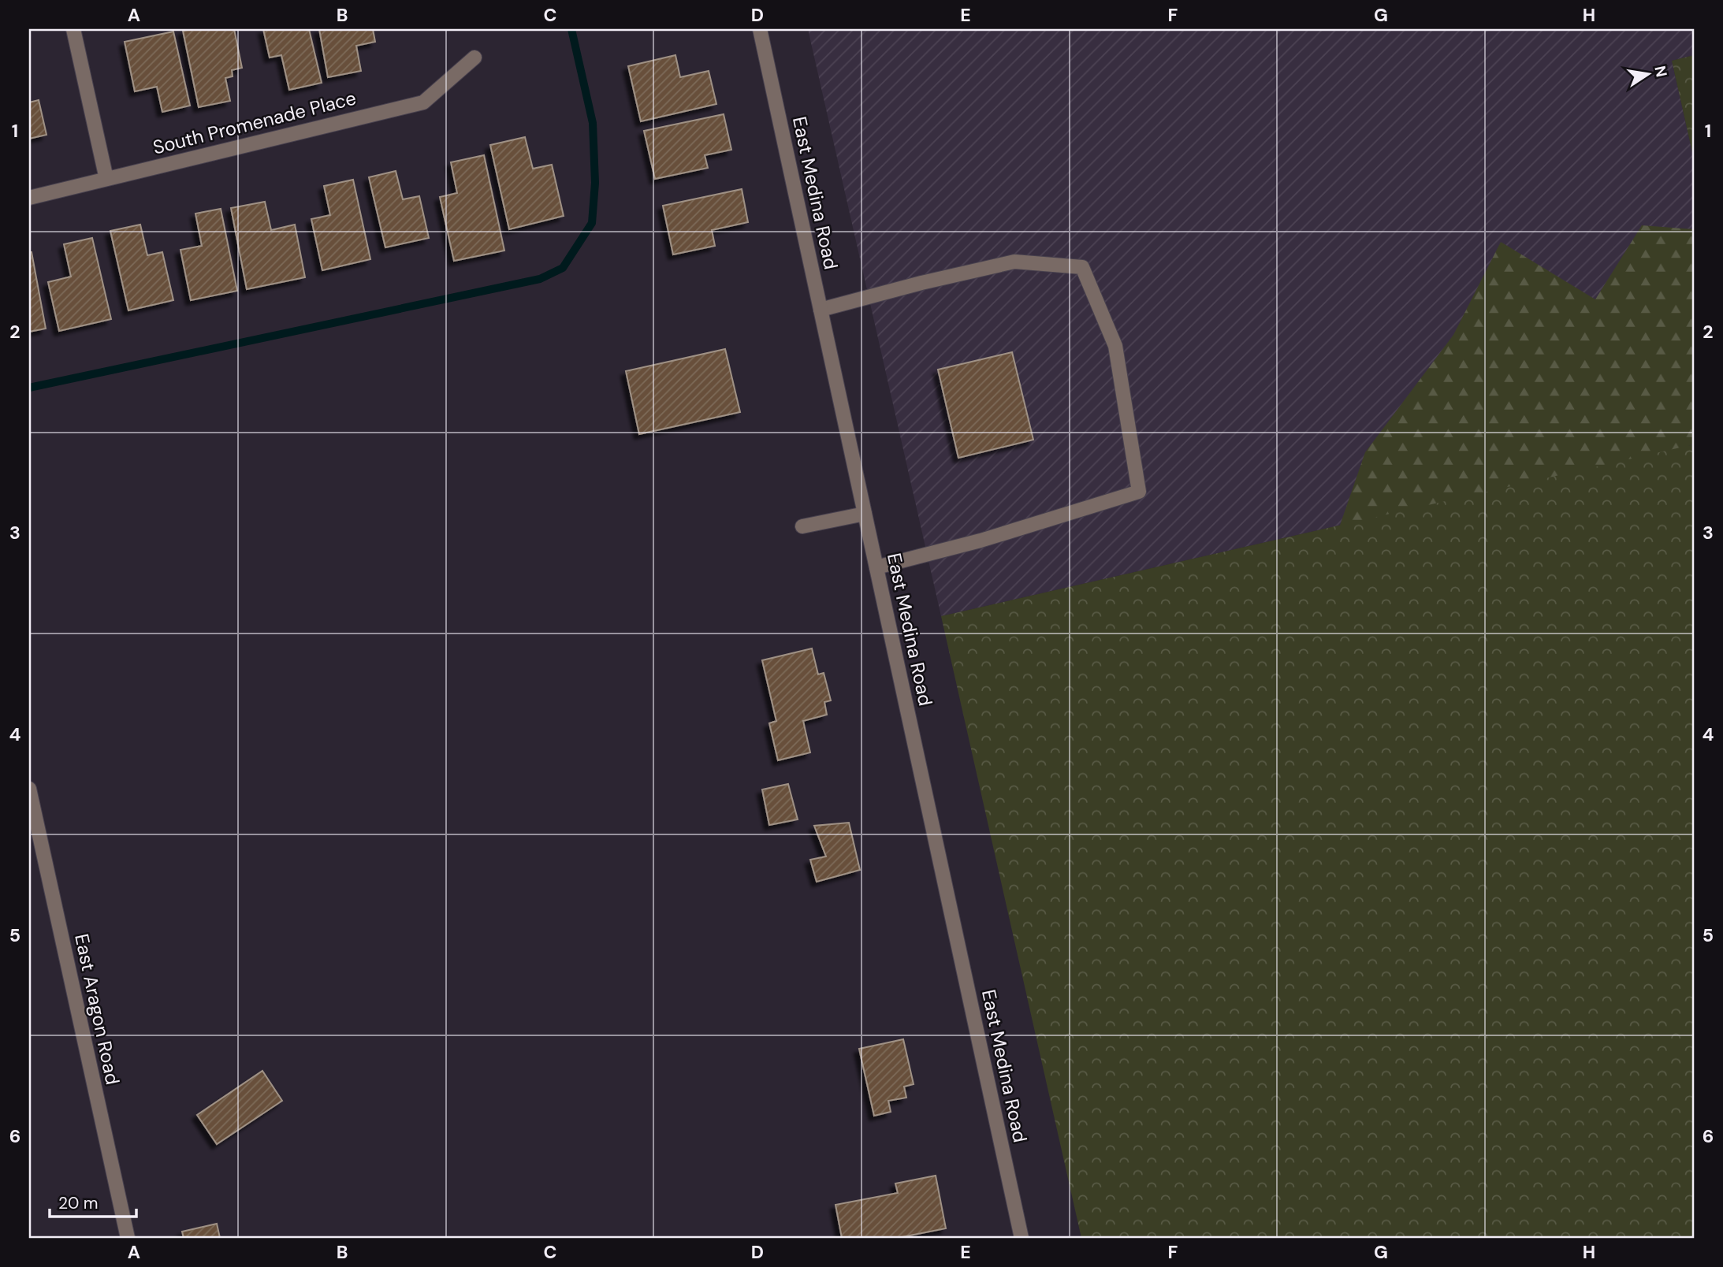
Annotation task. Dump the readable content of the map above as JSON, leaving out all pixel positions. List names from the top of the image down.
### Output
{
  "streets": {
    "street": ["South Promenade Place", "East Medina Road", "East Aragon Road"]
  },
  "scale_bar": "20 m",
  "north": "right",
  "grid": {
    "columns": [
      "A",
      "B",
      "C",
      "D",
      "E",
      "F",
      "G",
      "H"
    ],
    "rows": [
      "1",
      "2",
      "3",
      "4",
      "5",
      "6"
    ]
  }
}
